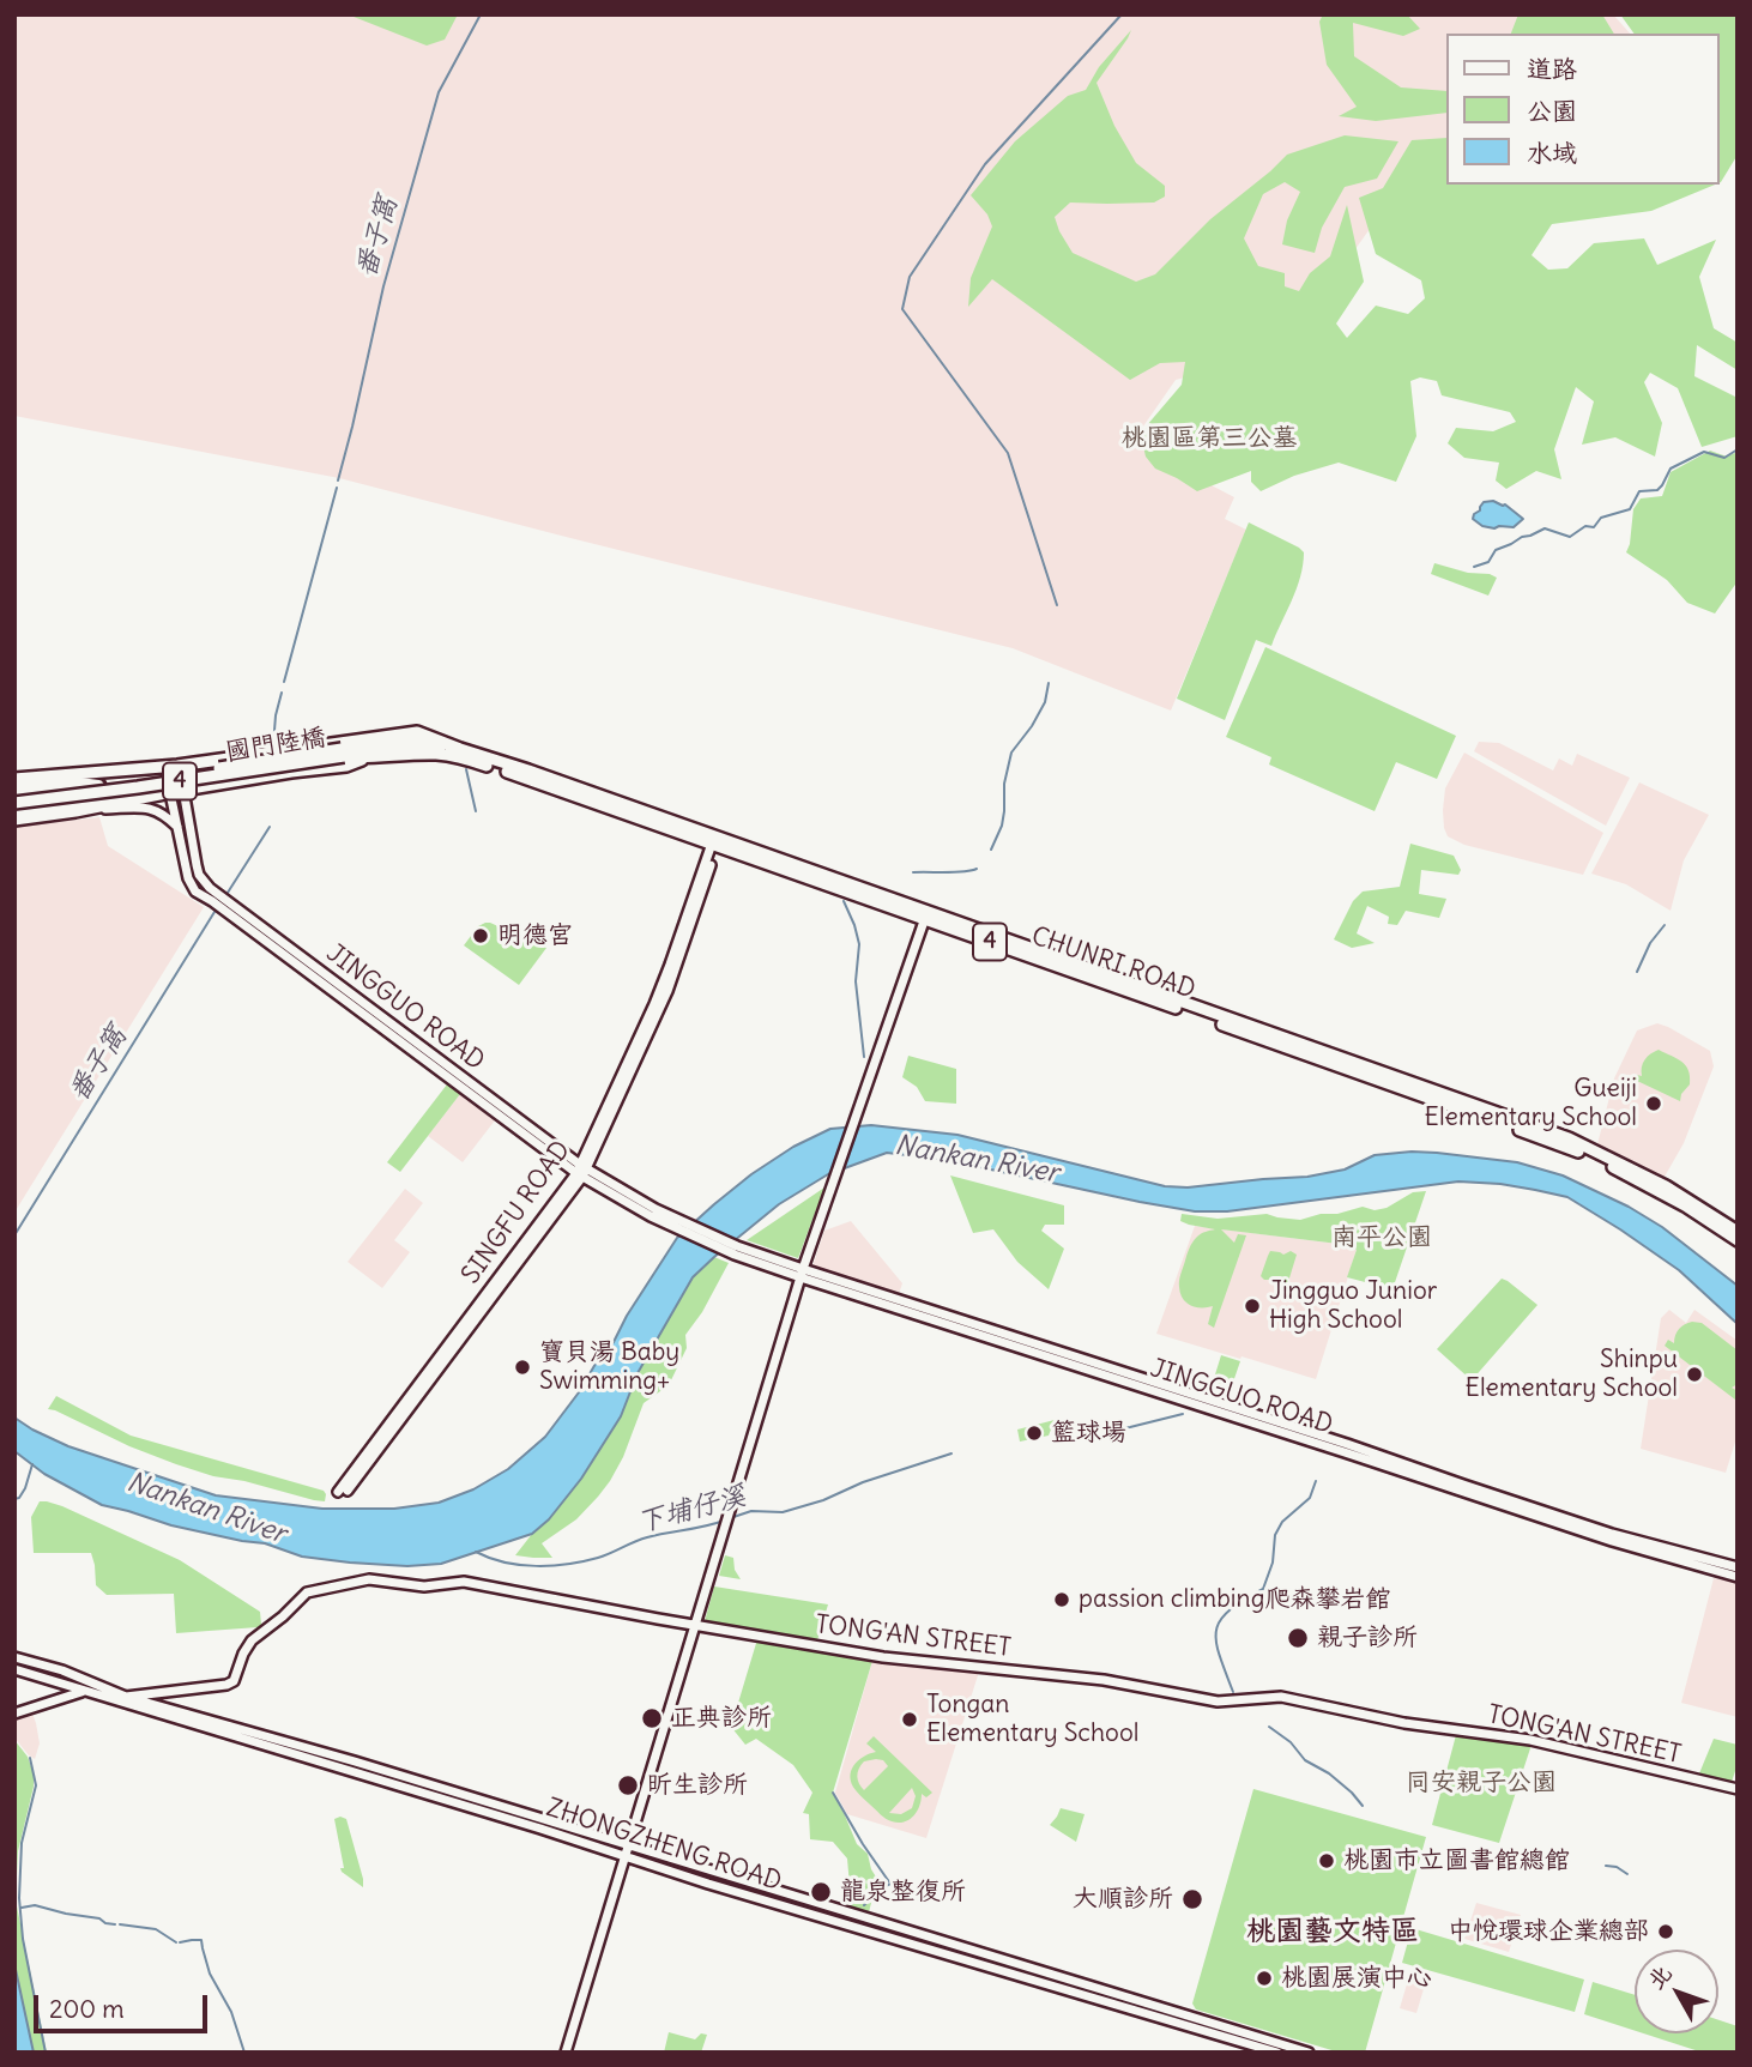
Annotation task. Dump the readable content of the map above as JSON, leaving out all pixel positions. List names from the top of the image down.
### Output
{
  "streets": {
    "main road": ["國門陸橋", "4", "CHUNRI ROAD"],
    "street": [
      "JINGGUO ROAD",
      "SINGFU ROAD",
      "TONG'AN STREET",
      "ZHONGZHENG ROAD"
    ]
  },
  "crossings": [
    ["國門陸橋", "4"],
    ["4", "CHUNRI ROAD"],
    ["4", "JINGGUO ROAD"],
    ["CHUNRI ROAD", "SINGFU ROAD"],
    ["JINGGUO ROAD", "SINGFU ROAD"],
    ["TONG'AN STREET", "ZHONGZHENG ROAD"]
  ],
  "districts": ["桃園藝文特區"],
  "water": ["番子窩", "Nankan River", "下埔仔溪"],
  "parks": ["桃園區第三公墓", "南平公園", "同安親子公園"],
  "places": [
    "明德宮",
    "Gueiji Elementary School",
    "Jingguo Junior High School",
    "寶貝湯 Baby Swimming+",
    "Shinpu Elementary School",
    "籃球場",
    "passion climbing爬森攀岩館",
    "親子診所",
    "正典診所",
    "Tongan Elementary School",
    "昕生診所",
    "桃園市立圖書館總館",
    "龍泉整復所",
    "大順診所",
    "中悅環球企業總部",
    "桃園展演中心"
  ],
  "legend": ["道路", "公園", "水域"],
  "scale_bar": "200 m",
  "north": "top left"
}
